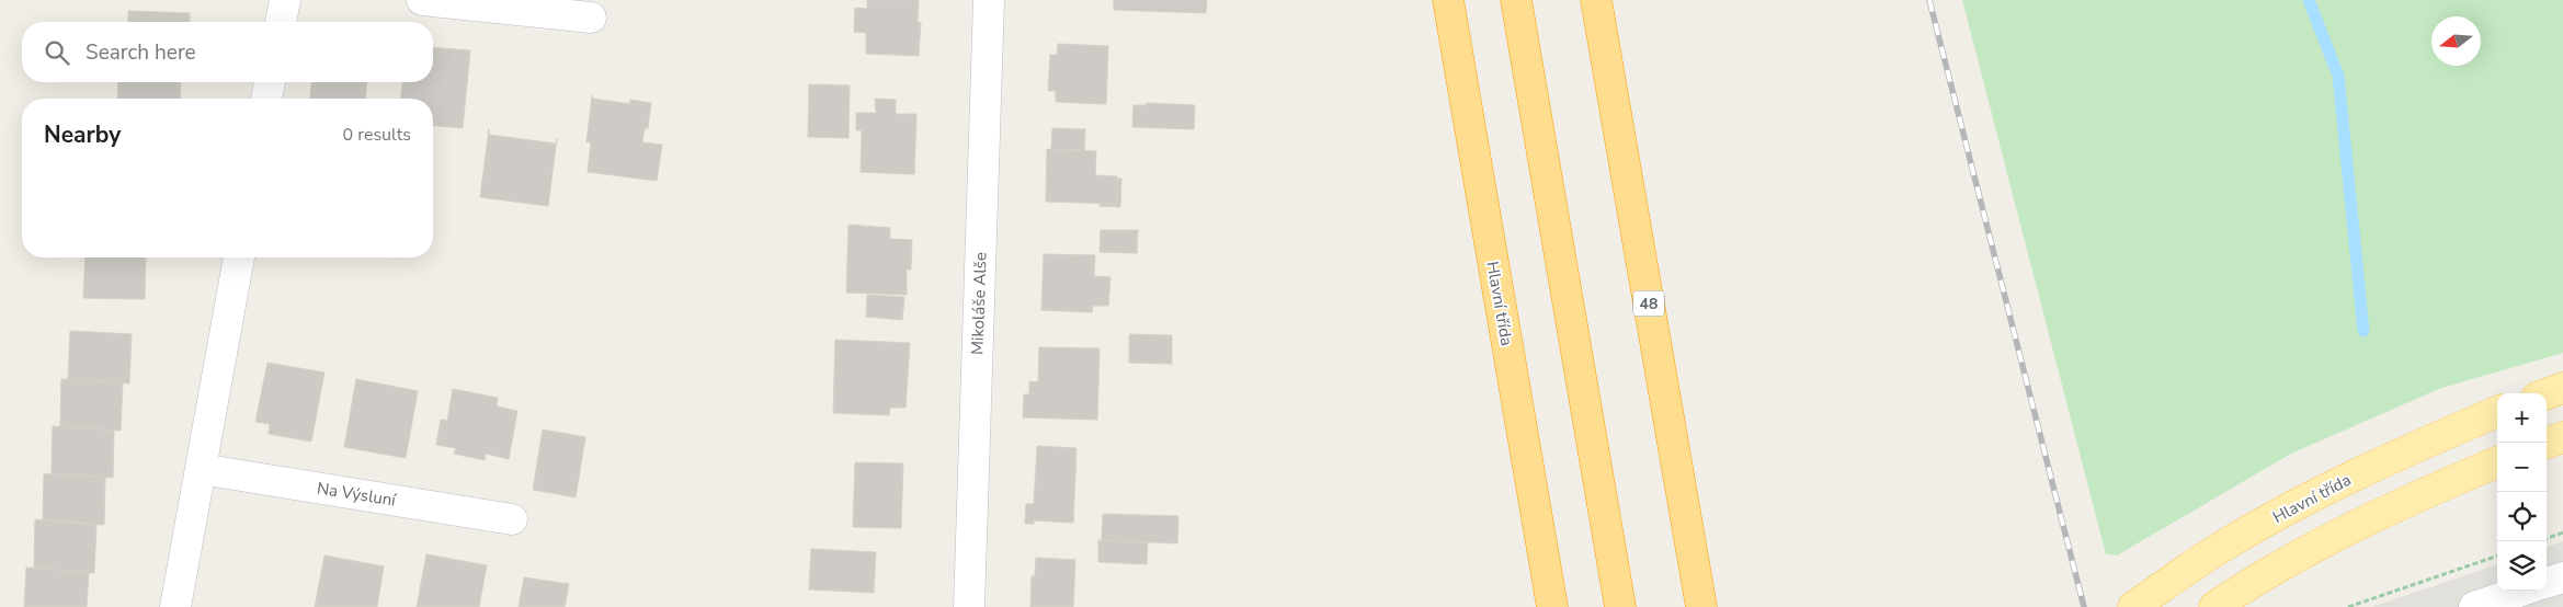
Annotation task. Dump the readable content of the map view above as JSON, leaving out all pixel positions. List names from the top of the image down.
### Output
{
  "streets": {
    "highway": ["Hlavní třída", "48"],
    "street": ["Mikoláše Alše", "Na Výsluní"]
  },
  "north": "left",
  "page": {
    "search": "Search here",
    "heading": ["Nearby", "0 results"],
    "map_buttons": ["+", "−"]
  }
}
